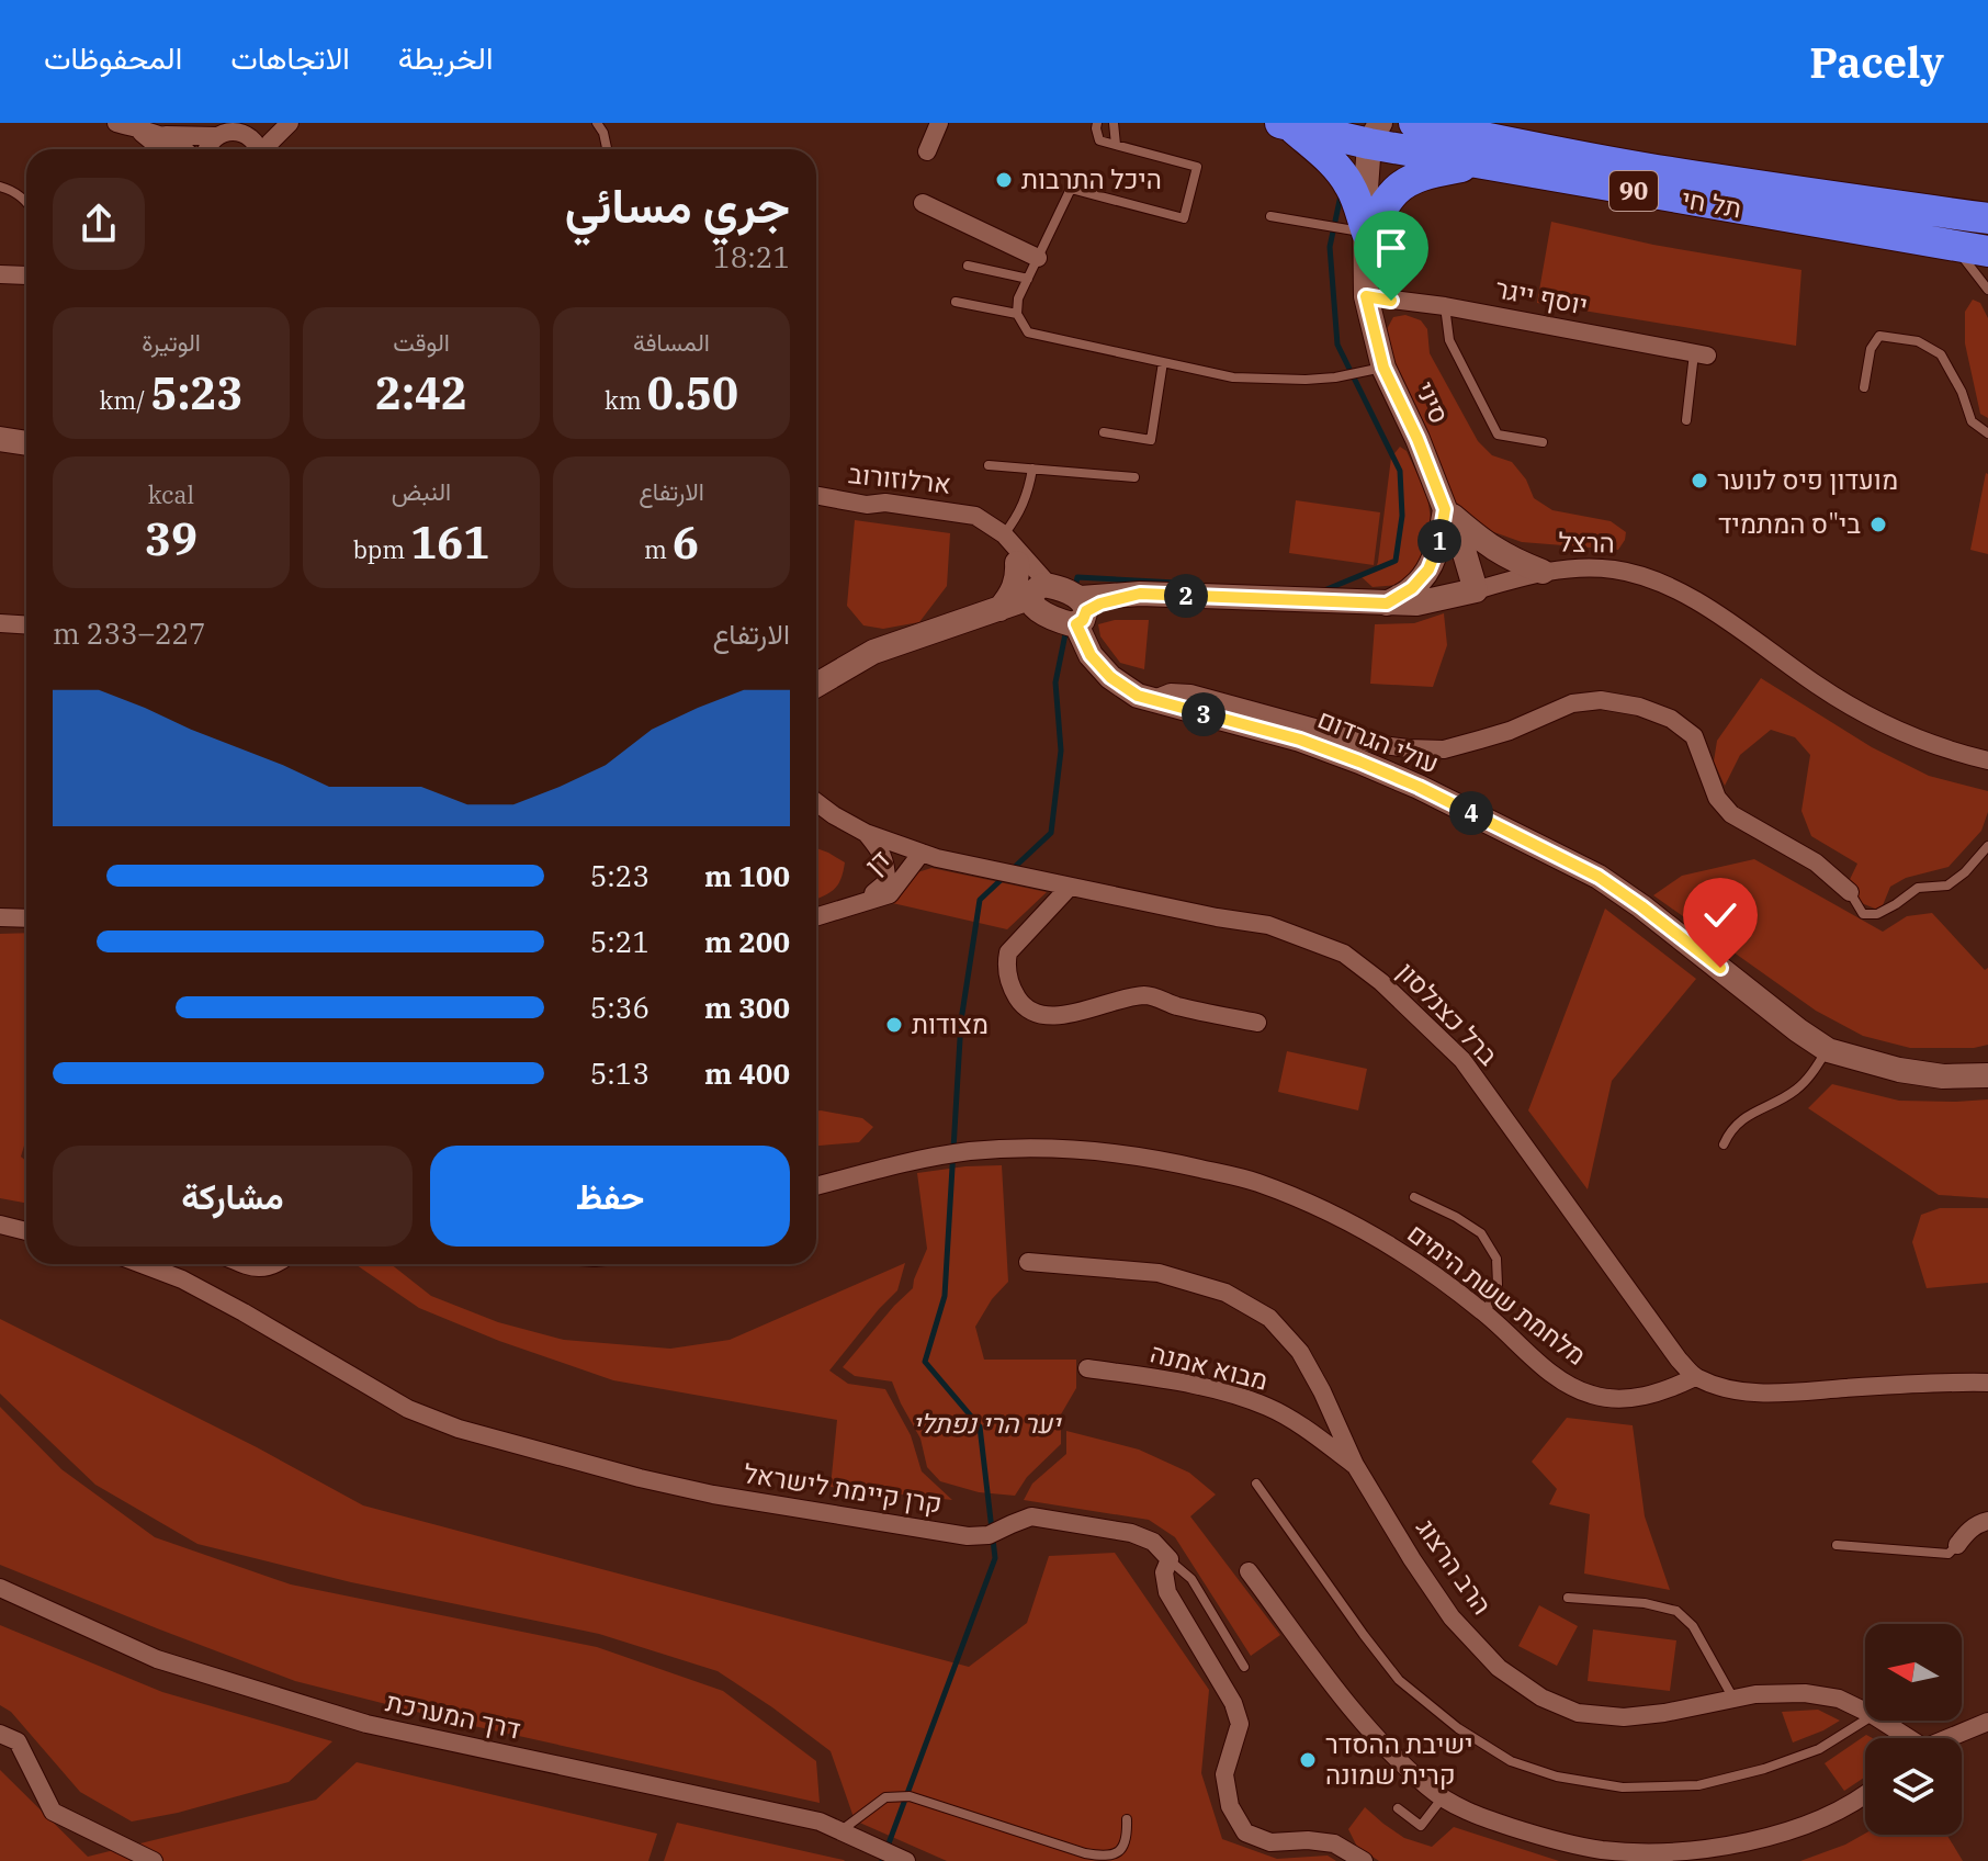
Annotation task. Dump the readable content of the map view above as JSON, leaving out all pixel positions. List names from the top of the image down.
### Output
{
  "streets": {
    "highway": ["90", "תל חי"],
    "street": [
      "יוסף ייגר",
      "סיני",
      "ארלוזורוב",
      "הרצל",
      "עולי הגרדום",
      "דן",
      "ברל כצנלסון",
      "מלחמת ששת הימים",
      "מבוא אמנה",
      "קרן קיימת לישראל",
      "הרב הרצוג",
      "דרך המערכת"
    ]
  },
  "crossings": [
    ["תל חי", "סיני"],
    ["יוסף ייגר", "סיני"],
    ["סיני", "הרצל"],
    ["הרצל", "עולי הגרדום"],
    ["דן", "ברל כצנלסון"],
    ["ברל כצנלסון", "מלחמת ששת הימים"],
    ["מבוא אמנה", "הרב הרצוג"]
  ],
  "parks": ["יער הרי נפתלי"],
  "places": [
    "היכל התרבות",
    "מועדון פיס לנוער",
    "בי\"ס המתמיד",
    "מצודות",
    "ישיבת ההסדר קרית שמונה"
  ],
  "north": "left",
  "page": {
    "header": "Pacely",
    "nav": ["الخريطة", "الاتجاهات", "المحفوظات"],
    "heading": ["جري مسائي", "18:21"],
    "stats": [
      ["المسافة", "0.50 km"],
      ["الوقت", "2:42"],
      ["الوتيرة", "5:23 /km"],
      ["الارتفاع", "6 m"],
      ["النبض", "161 bpm"],
      ["kcal", "39"]
    ],
    "pins": [
      "1",
      "2",
      "3",
      "4"
    ],
    "chart": ["الارتفاع", "227–233 m"],
    "list": [
      {
        "name": "100 m",
        "note": "5:23"
      },
      {
        "name": "200 m",
        "note": "5:21"
      },
      {
        "name": "300 m",
        "note": "5:36"
      },
      {
        "name": "400 m",
        "note": "5:13"
      }
    ],
    "buttons": ["حفظ", "مشاركة"]
  }
}
